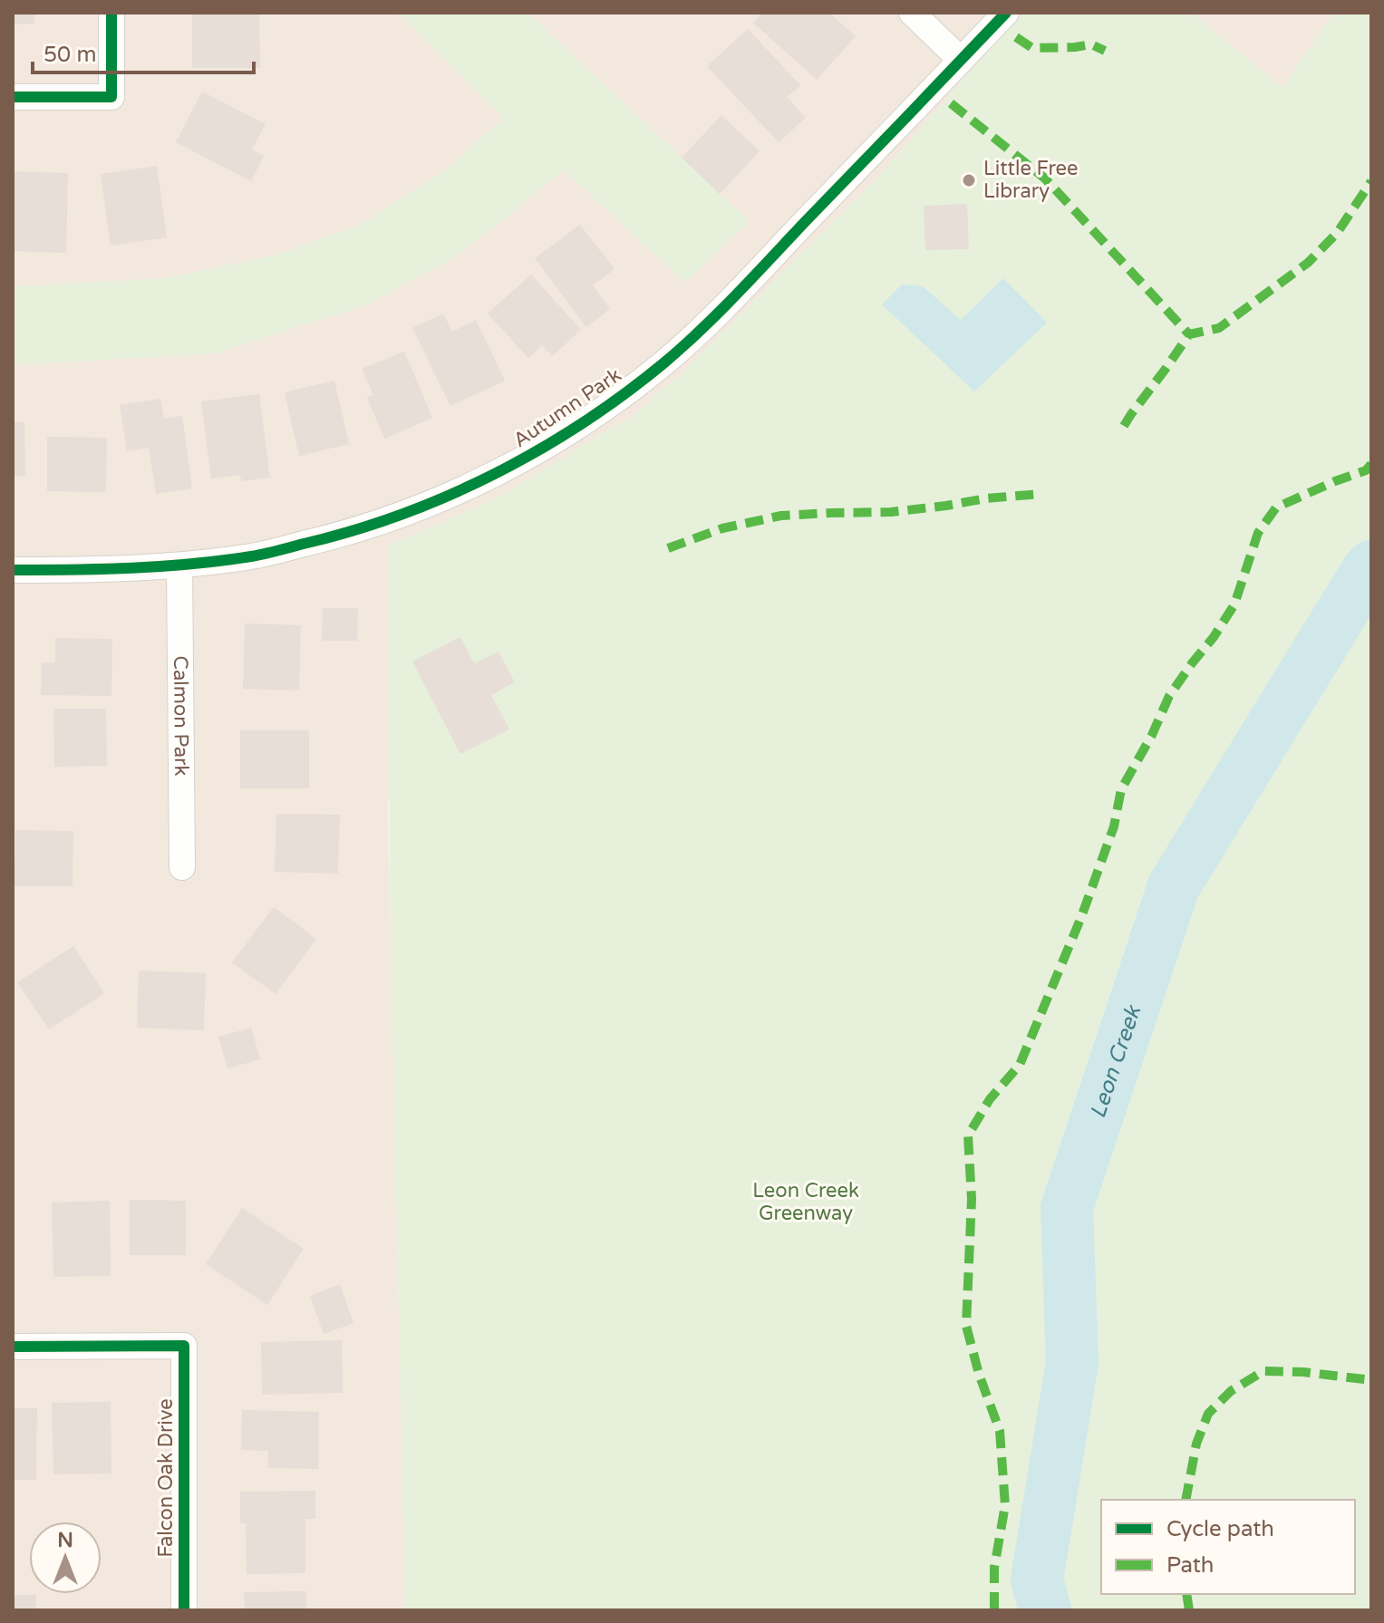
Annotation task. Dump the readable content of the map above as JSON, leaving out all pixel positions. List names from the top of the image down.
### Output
{
  "streets": {
    "street": ["Autumn Park", "Calmon Park", "Falcon Oak Drive"]
  },
  "crossings": [
    ["Autumn Park", "Calmon Park"]
  ],
  "water": ["Leon Creek"],
  "parks": ["Leon Creek Greenway"],
  "places": ["Little Free Library"],
  "legend": ["Cycle path", "Path"],
  "scale_bar": "50 m",
  "north": "top"
}
